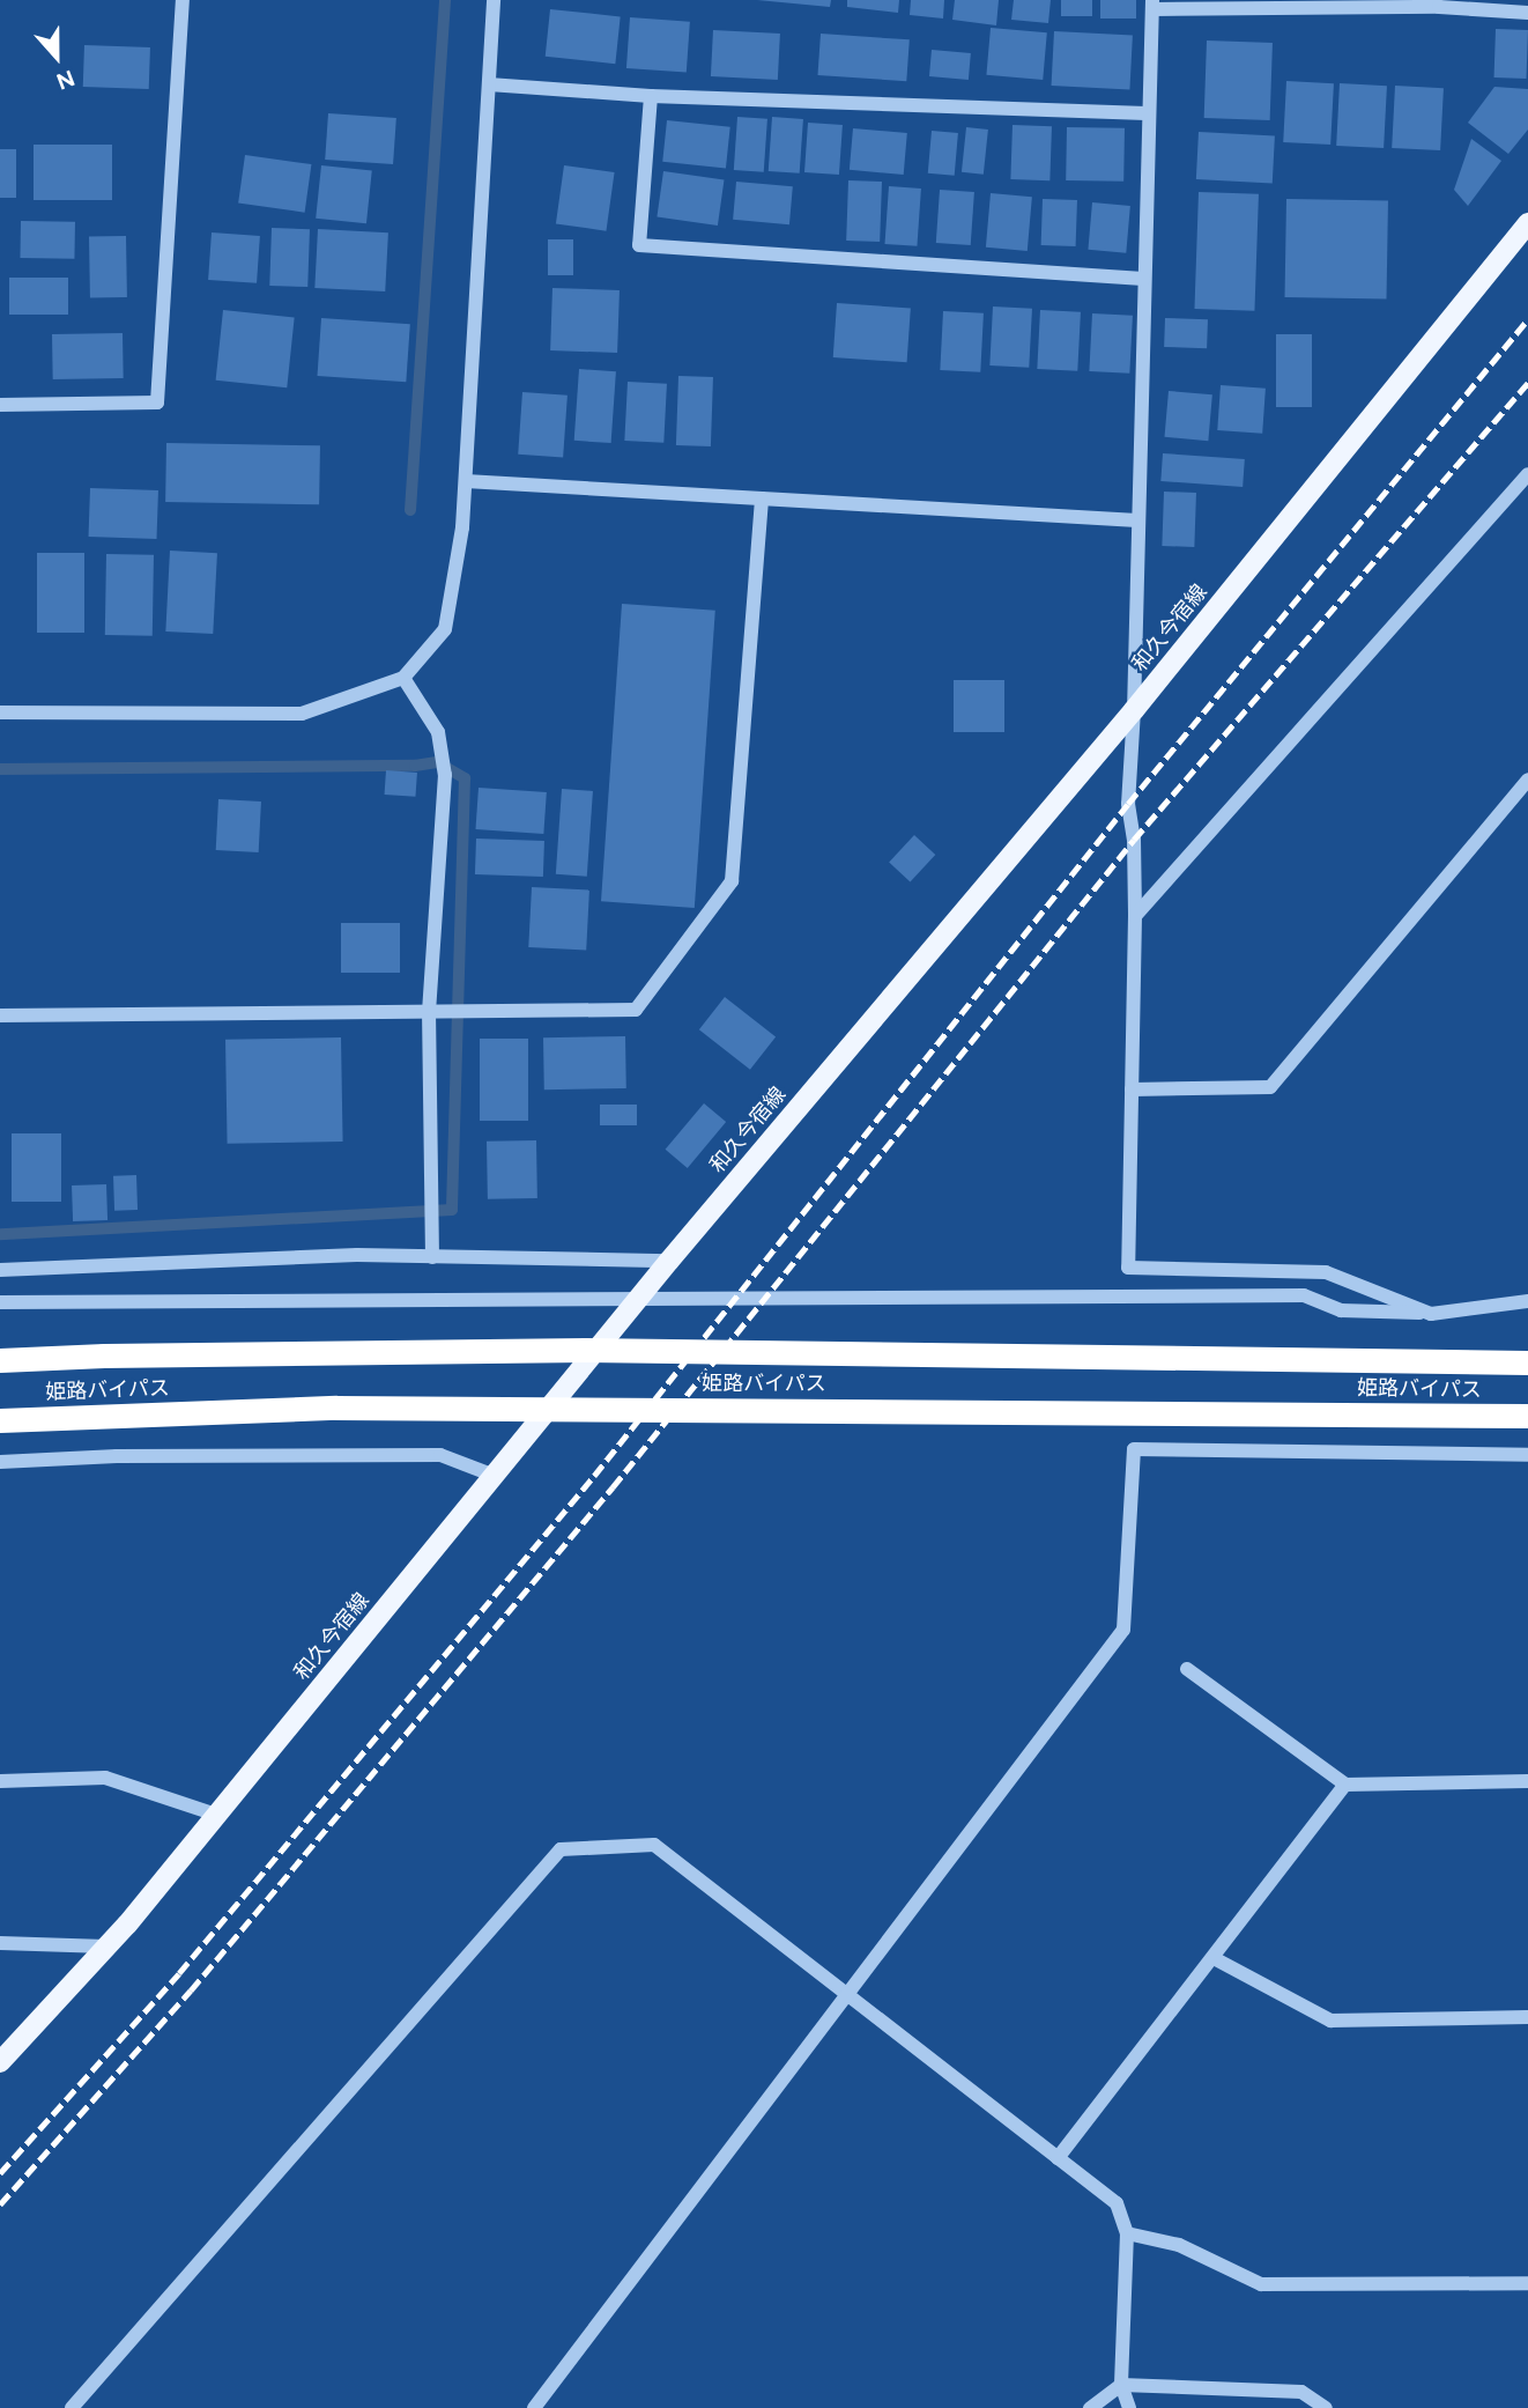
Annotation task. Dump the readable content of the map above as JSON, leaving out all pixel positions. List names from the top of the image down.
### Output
{
  "streets": {
    "highway": ["姫路バイパス"],
    "main road": ["和久今宿線"]
  },
  "north": "bottom"
}
